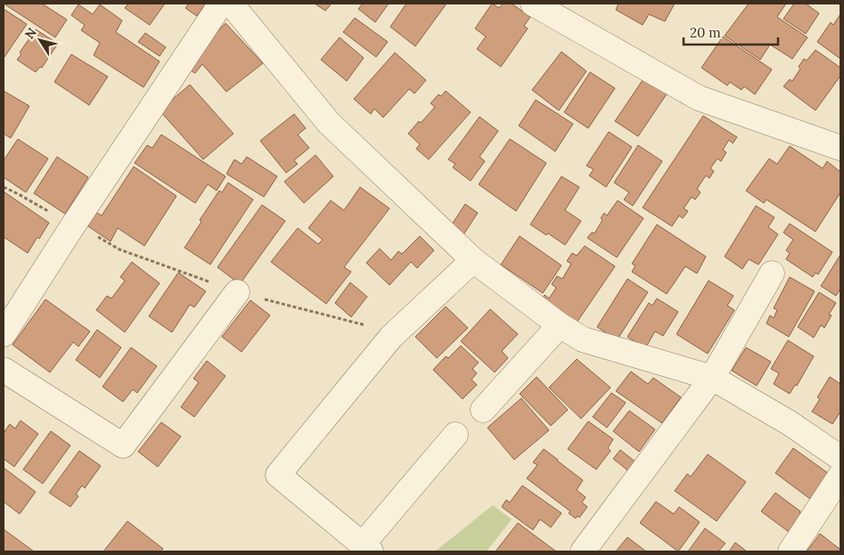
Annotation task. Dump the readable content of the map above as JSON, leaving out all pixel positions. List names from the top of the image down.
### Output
{
  "scale_bar": "20 m",
  "north": "top left"
}
